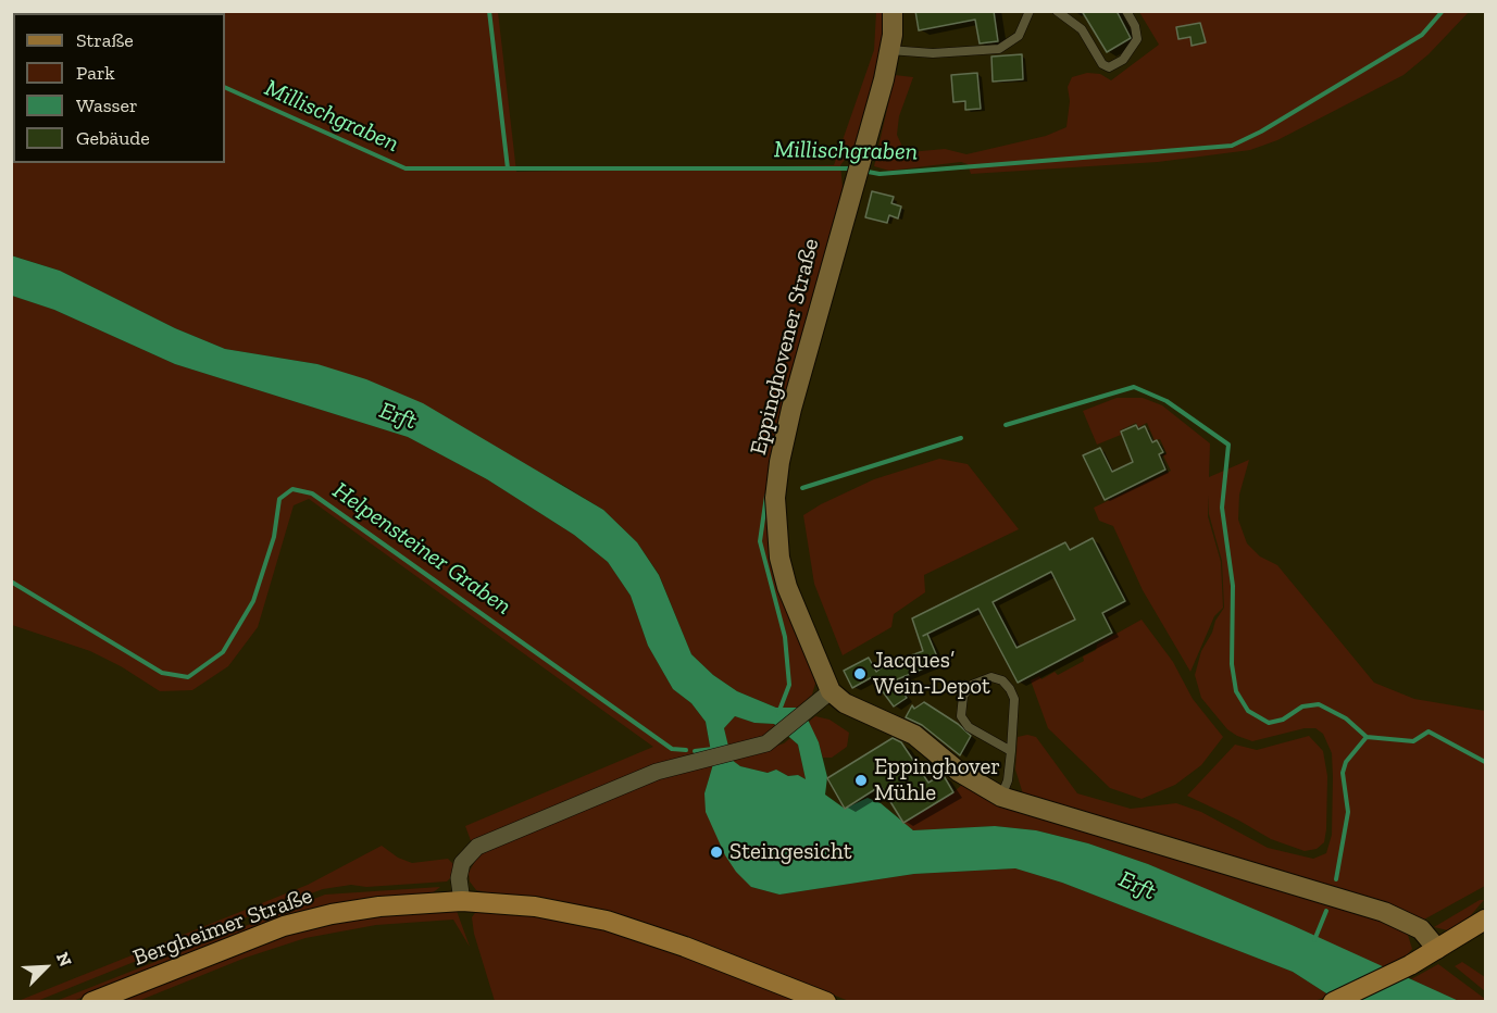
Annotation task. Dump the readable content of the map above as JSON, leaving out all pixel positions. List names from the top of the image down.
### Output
{
  "streets": {
    "main road": ["Eppinghovener Straße", "Bergheimer Straße"]
  },
  "water": ["Millischgraben", "Erft", "Helpensteiner Graben"],
  "places": ["Jacques’ Wein-Depot", "Eppinghover Mühle", "Steingesicht"],
  "legend": [
    "Straße",
    "Park",
    "Wasser",
    "Gebäude"
  ],
  "north": "top right"
}
